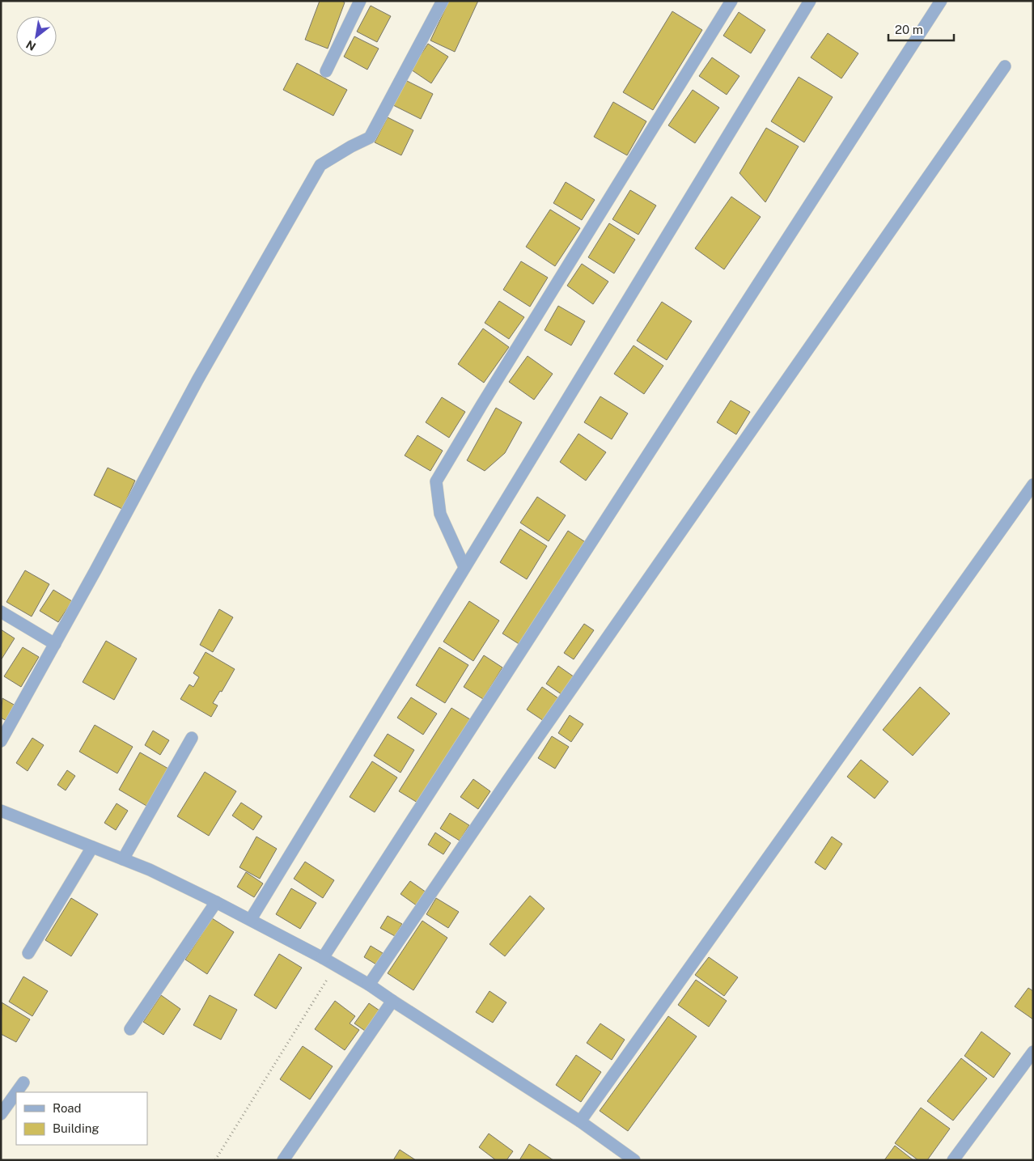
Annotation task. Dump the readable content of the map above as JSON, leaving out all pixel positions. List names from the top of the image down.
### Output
{
  "legend": ["Road", "Building"],
  "scale_bar": "20 m",
  "north": "bottom left"
}
